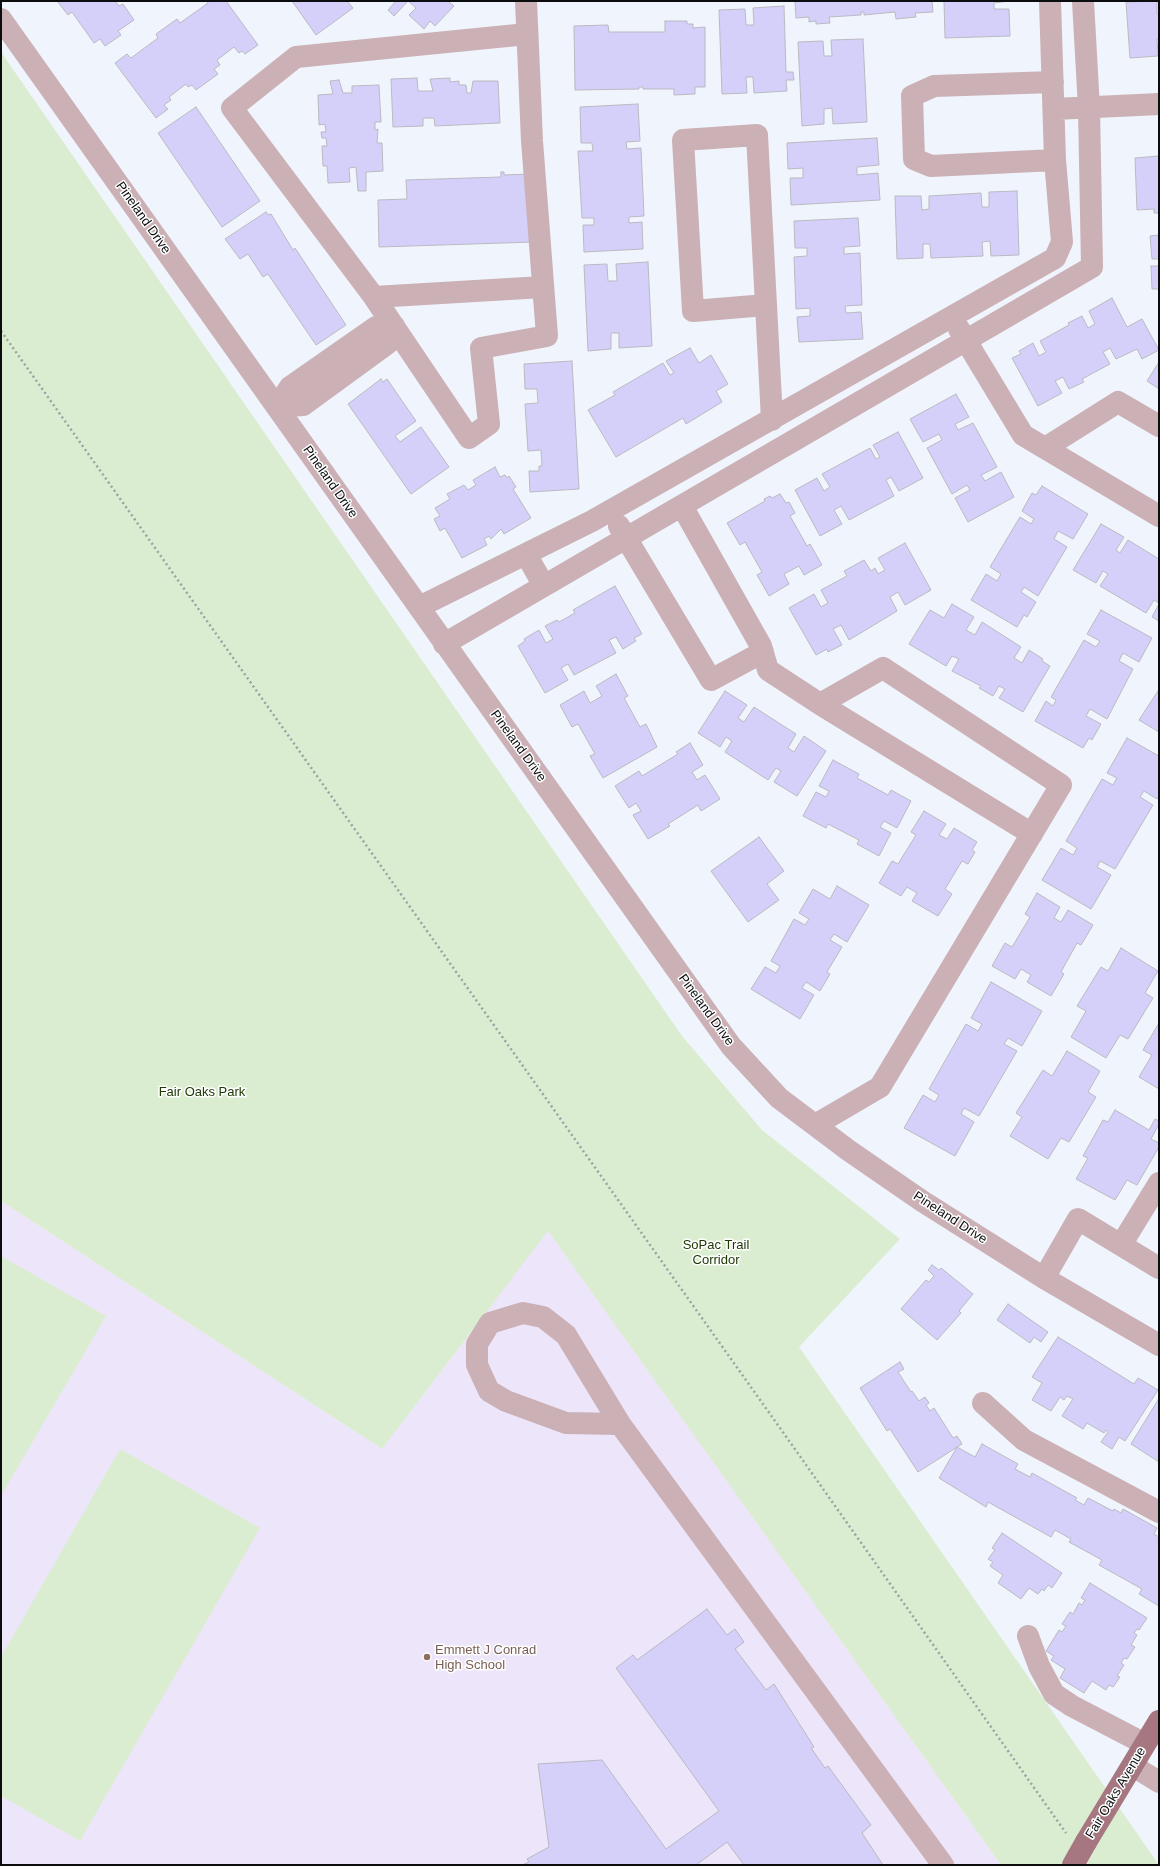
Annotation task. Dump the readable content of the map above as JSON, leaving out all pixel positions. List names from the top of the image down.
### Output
{
  "streets": {
    "main road": ["Fair Oaks Avenue"],
    "street": ["Pineland Drive"]
  },
  "parks": ["Fair Oaks Park", "SoPac Trail Corridor"],
  "places": ["Emmett J Conrad High School"]
}
